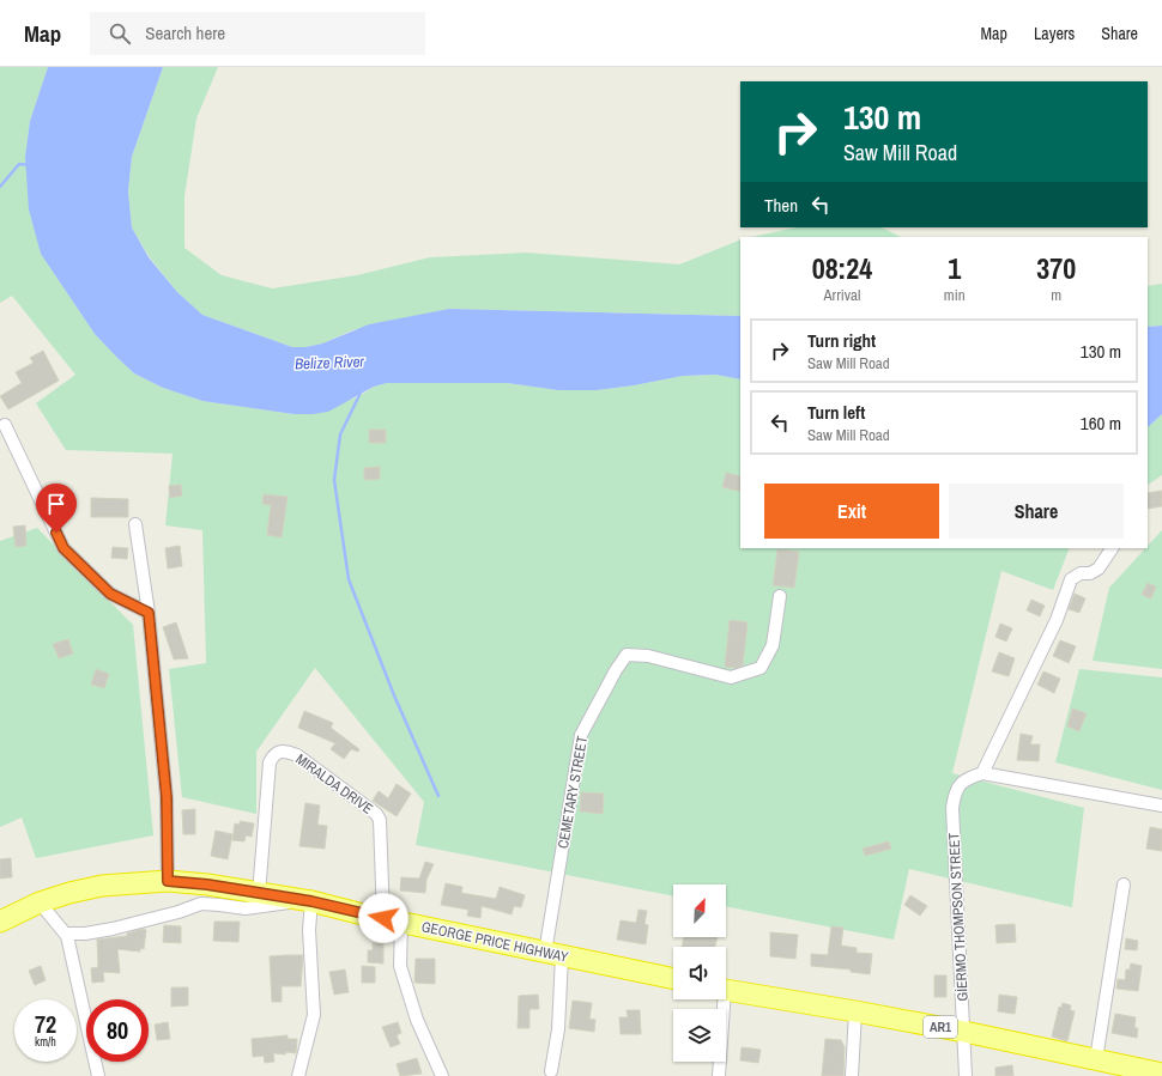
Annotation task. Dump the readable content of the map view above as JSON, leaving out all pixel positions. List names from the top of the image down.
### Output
{
  "streets": {
    "highway": ["GEORGE PRICE HIGHWAY", "AR1"],
    "street": ["MIRALDA DRIVE", "CEMETARY STREET", "GÍERMO THOMPSON STREET"]
  },
  "crossings": [
    ["MIRALDA DRIVE", "GEORGE PRICE HIGHWAY"],
    ["CEMETARY STREET", "GEORGE PRICE HIGHWAY"],
    ["GÍERMO THOMPSON STREET", "AR1"]
  ],
  "water": ["Belize River"],
  "north": "top right",
  "page": {
    "header": "Map",
    "search": "Search here",
    "nav": ["Map", "Layers", "Share"],
    "turn": ["130 m", "Saw Mill Road"],
    "then": "Then",
    "eta": [
      "08:24",
      "Arrival",
      "1",
      "min",
      "370",
      "m"
    ],
    "list": [
      {
        "name": "Turn right",
        "note": "Saw Mill Road",
        "value": "130 m"
      },
      {
        "name": "Turn left",
        "note": "Saw Mill Road",
        "value": "160 m"
      }
    ],
    "buttons": ["Exit", "Share"],
    "speed": "72 km/h",
    "limit": "80"
  }
}
